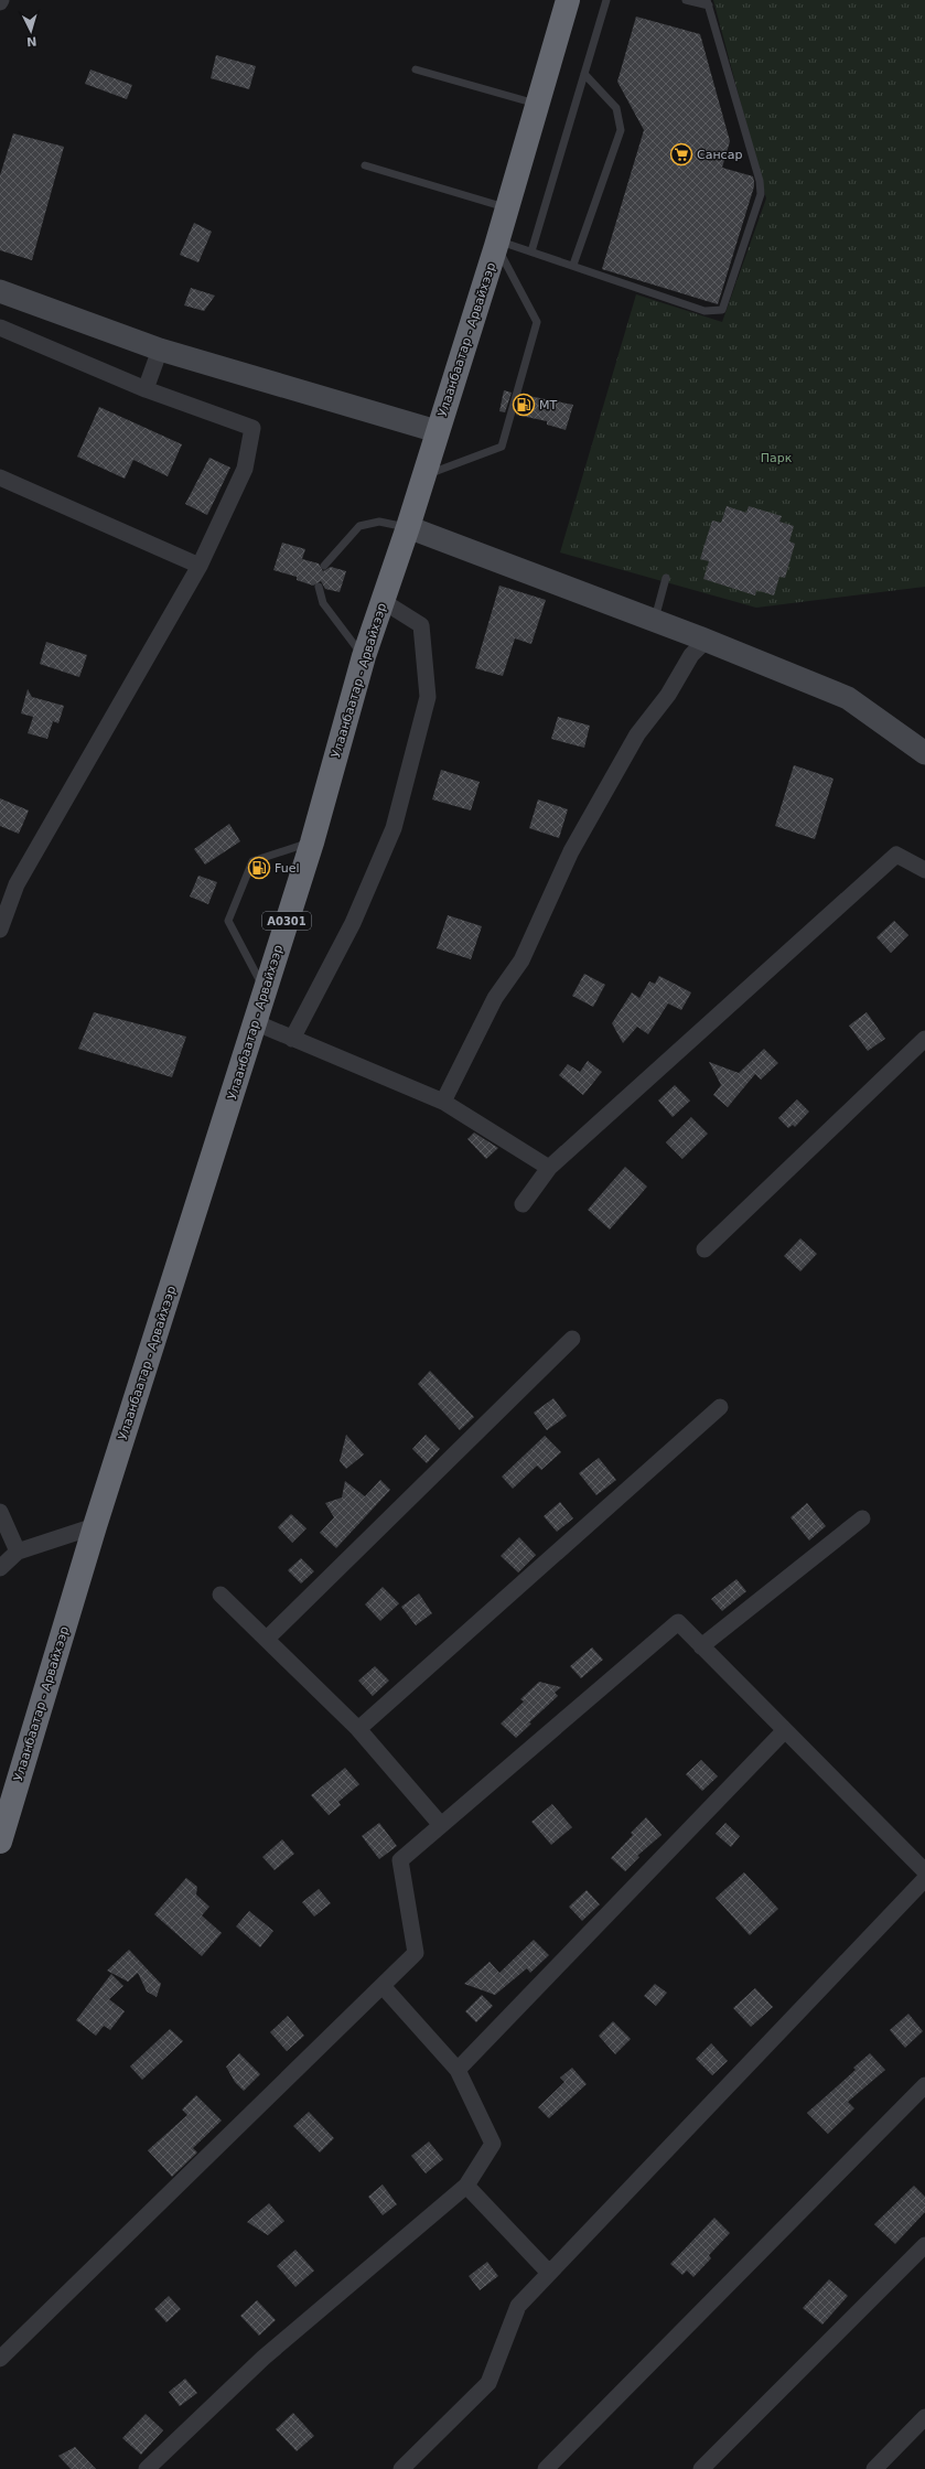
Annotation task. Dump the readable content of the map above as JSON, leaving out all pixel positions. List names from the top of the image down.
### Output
{
  "streets": {
    "highway": ["Улаанбаатар - Арвайхээр", "A0301"]
  },
  "parks": ["Парк"],
  "places": {
    "supermarket": ["Сансар"],
    "fuel station": ["МТ", "Fuel"]
  },
  "north": "bottom"
}
